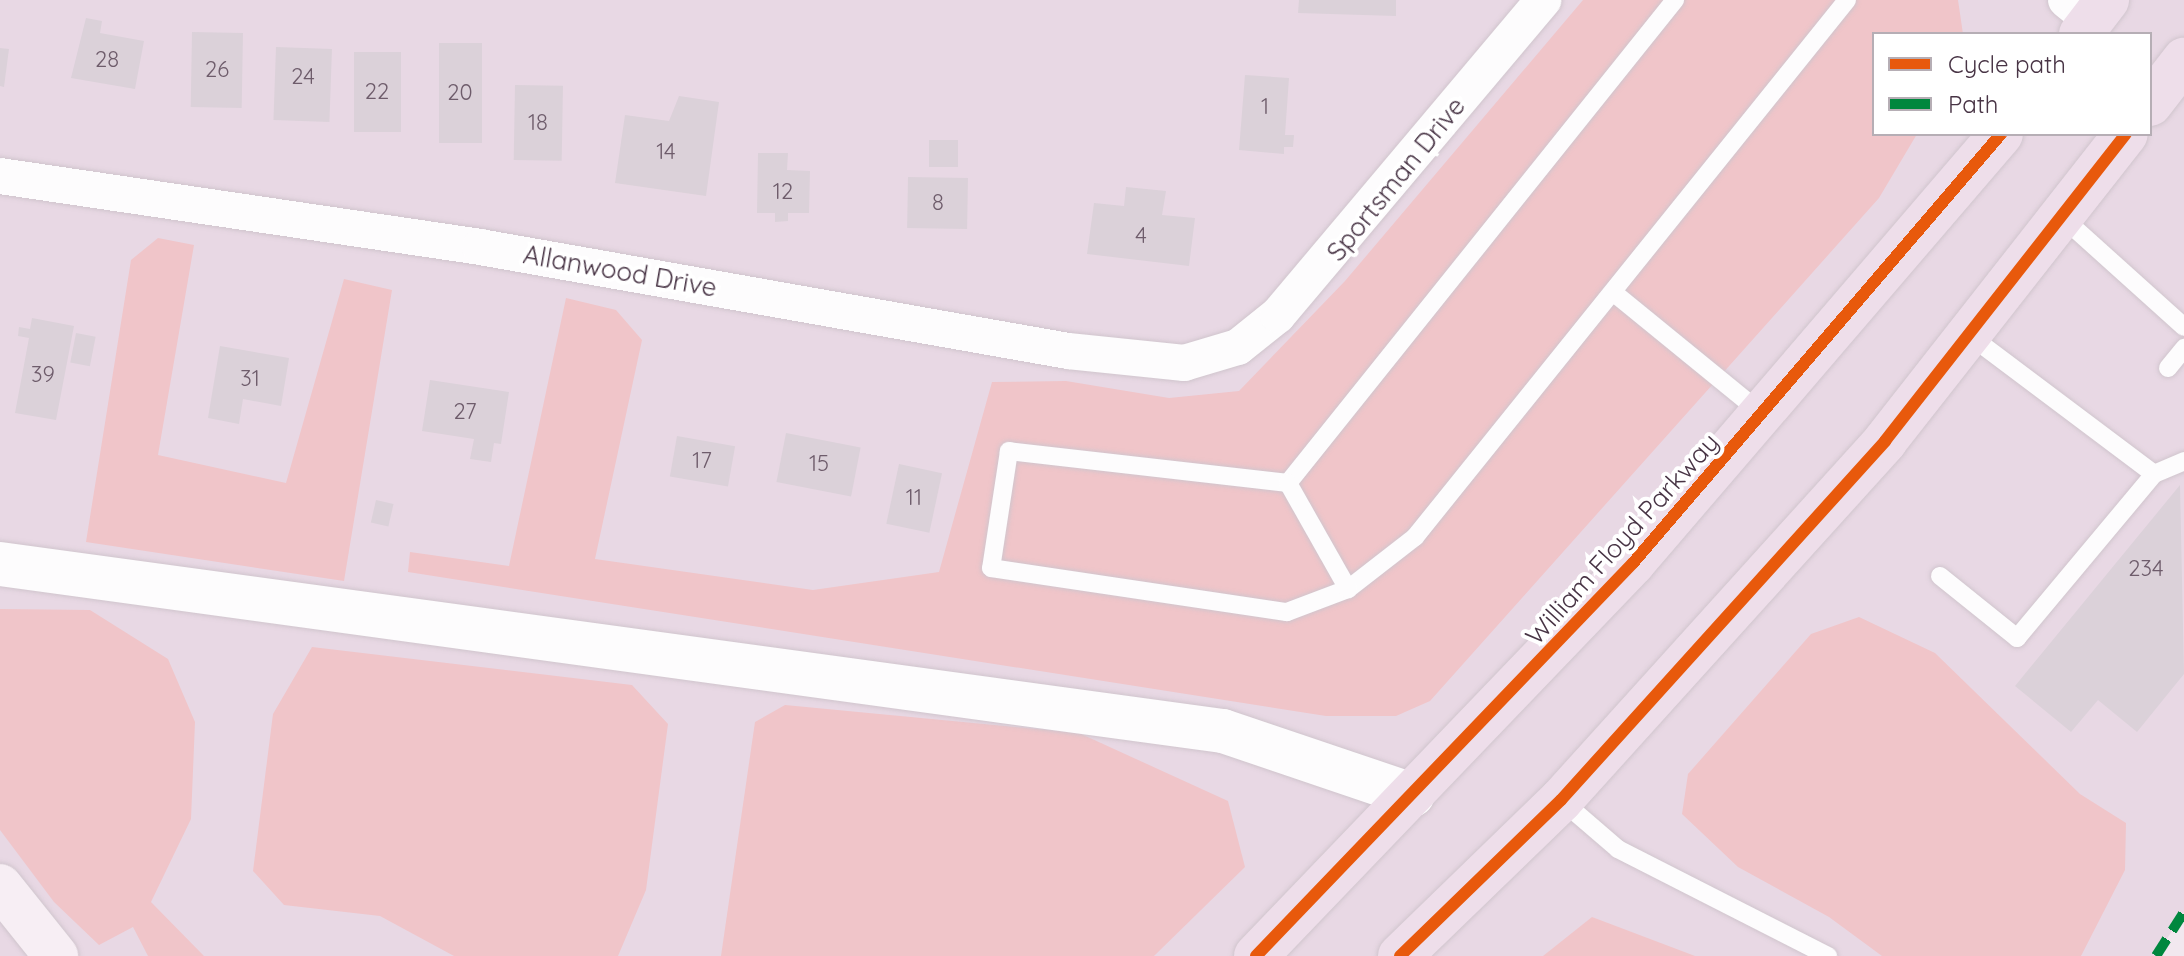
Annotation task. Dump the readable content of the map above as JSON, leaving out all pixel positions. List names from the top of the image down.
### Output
{
  "streets": {
    "highway": ["William Floyd Parkway"],
    "street": ["Sportsman Drive", "Allanwood Drive"]
  },
  "crossings": [
    ["Sportsman Drive", "Allanwood Drive"]
  ],
  "house_numbers": [
    "28",
    "26",
    "24",
    "22",
    "20",
    "1",
    "18",
    "14",
    "12",
    "8",
    "4",
    "39",
    "31",
    "27",
    "17",
    "15",
    "11",
    "234"
  ],
  "legend": ["Cycle path", "Path"]
}
